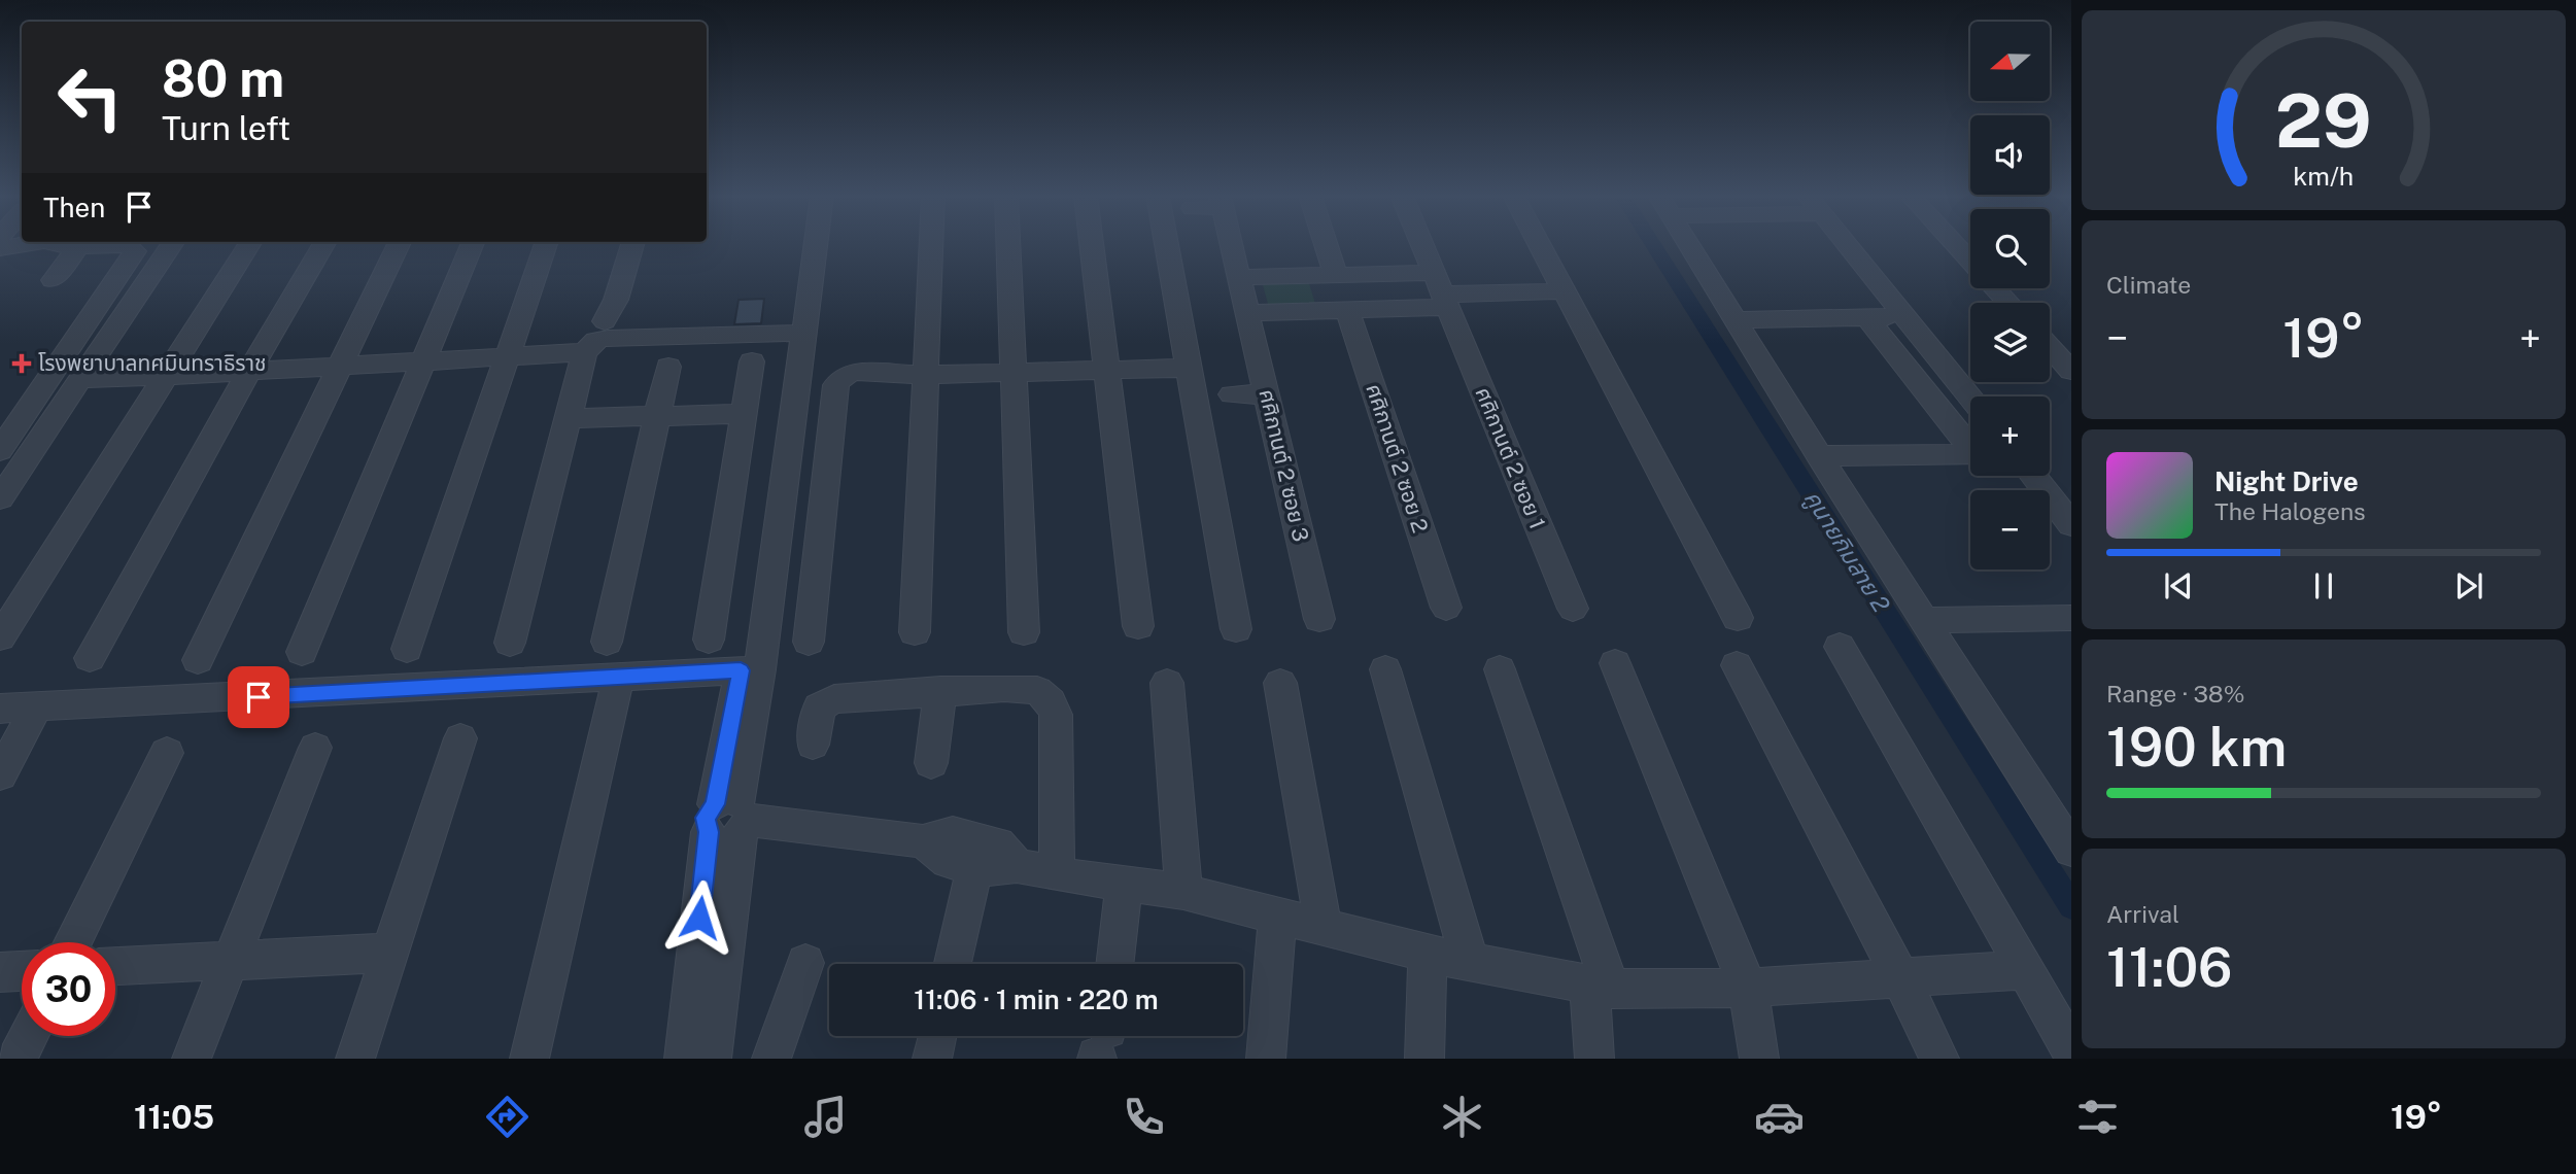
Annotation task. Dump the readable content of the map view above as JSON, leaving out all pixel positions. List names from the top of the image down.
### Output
{
  "streets": {
    "street": ["ศศิกานต์ 2 ซอย 2", "ศศิกานต์ 2 ซอย 1", "ศศิกานต์ 2 ซอย 3"]
  },
  "water": ["คูนายกิมสาย 2"],
  "places": {
    "health": ["โรงพยาบาลทศมินทราธิราช"]
  },
  "north": "left",
  "page": {
    "map_buttons": ["+", "−"],
    "turn": ["80 m", "Turn left"],
    "then": "Then",
    "tile": [
      "Climate",
      ["Range · 38%", "190 km"],
      ["Arrival", "11:06"]
    ],
    "heat": ["−", "19°", "+"],
    "song": ["Night Drive", "The Halogens"],
    "limit": "30",
    "trip": "11:06 · 1 min · 220 m",
    "tabs": ["11:05", "19°"],
    "gauge": ["29", "km/h"]
  }
}
